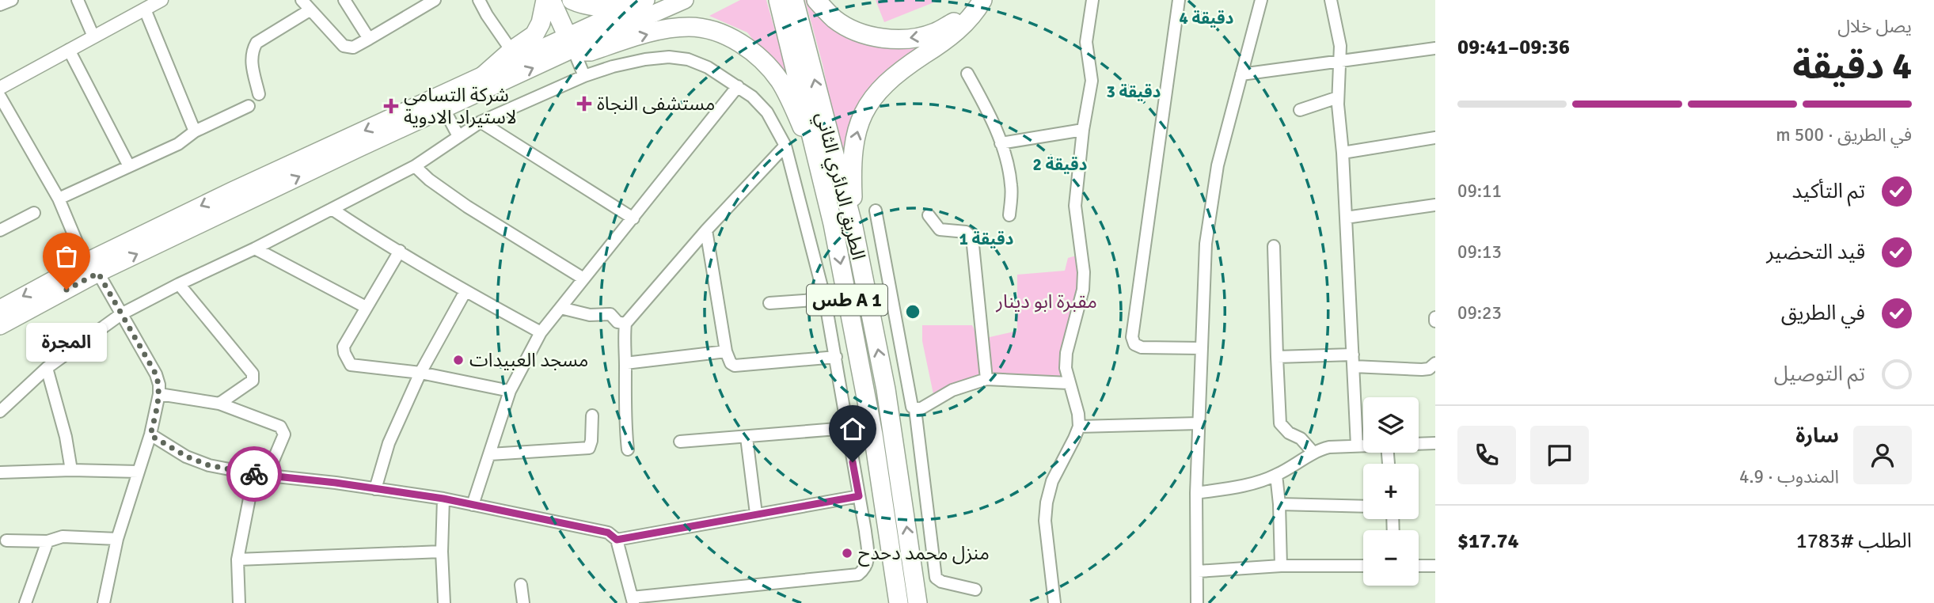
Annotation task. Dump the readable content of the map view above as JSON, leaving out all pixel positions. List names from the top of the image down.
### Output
{
  "streets": {
    "highway": ["الطريق الدائري الثاني", "طس A 1"]
  },
  "parks": ["مقبرة ابو دينار"],
  "places": {
    "health": ["مستشفى النجاة", "شركة التسامي لاستيراد الادوية"],
    "other": ["المجرة", "مسجد العبيدات", "منزل محمد دحدح"]
  },
  "page": {
    "heading": ["4 دقيقة", "يصل خلال", "09:36–09:41"],
    "panel": [
      "سارة",
      "المندوب · 4.9",
      "الطلب #1783",
      "$17.74"
    ],
    "bar": "في الطريق · 500 m",
    "list": [
      ["تم التأكيد", "09:11"],
      ["قيد التحضير", "09:13"],
      ["في الطريق", "09:23"],
      "تم التوصيل"
    ],
    "bubble": "المجرة",
    "map_buttons": ["+", "−"]
  },
  "rings": [
    "4 دقيقة",
    "3 دقيقة",
    "2 دقيقة",
    "1 دقيقة"
  ]
}
